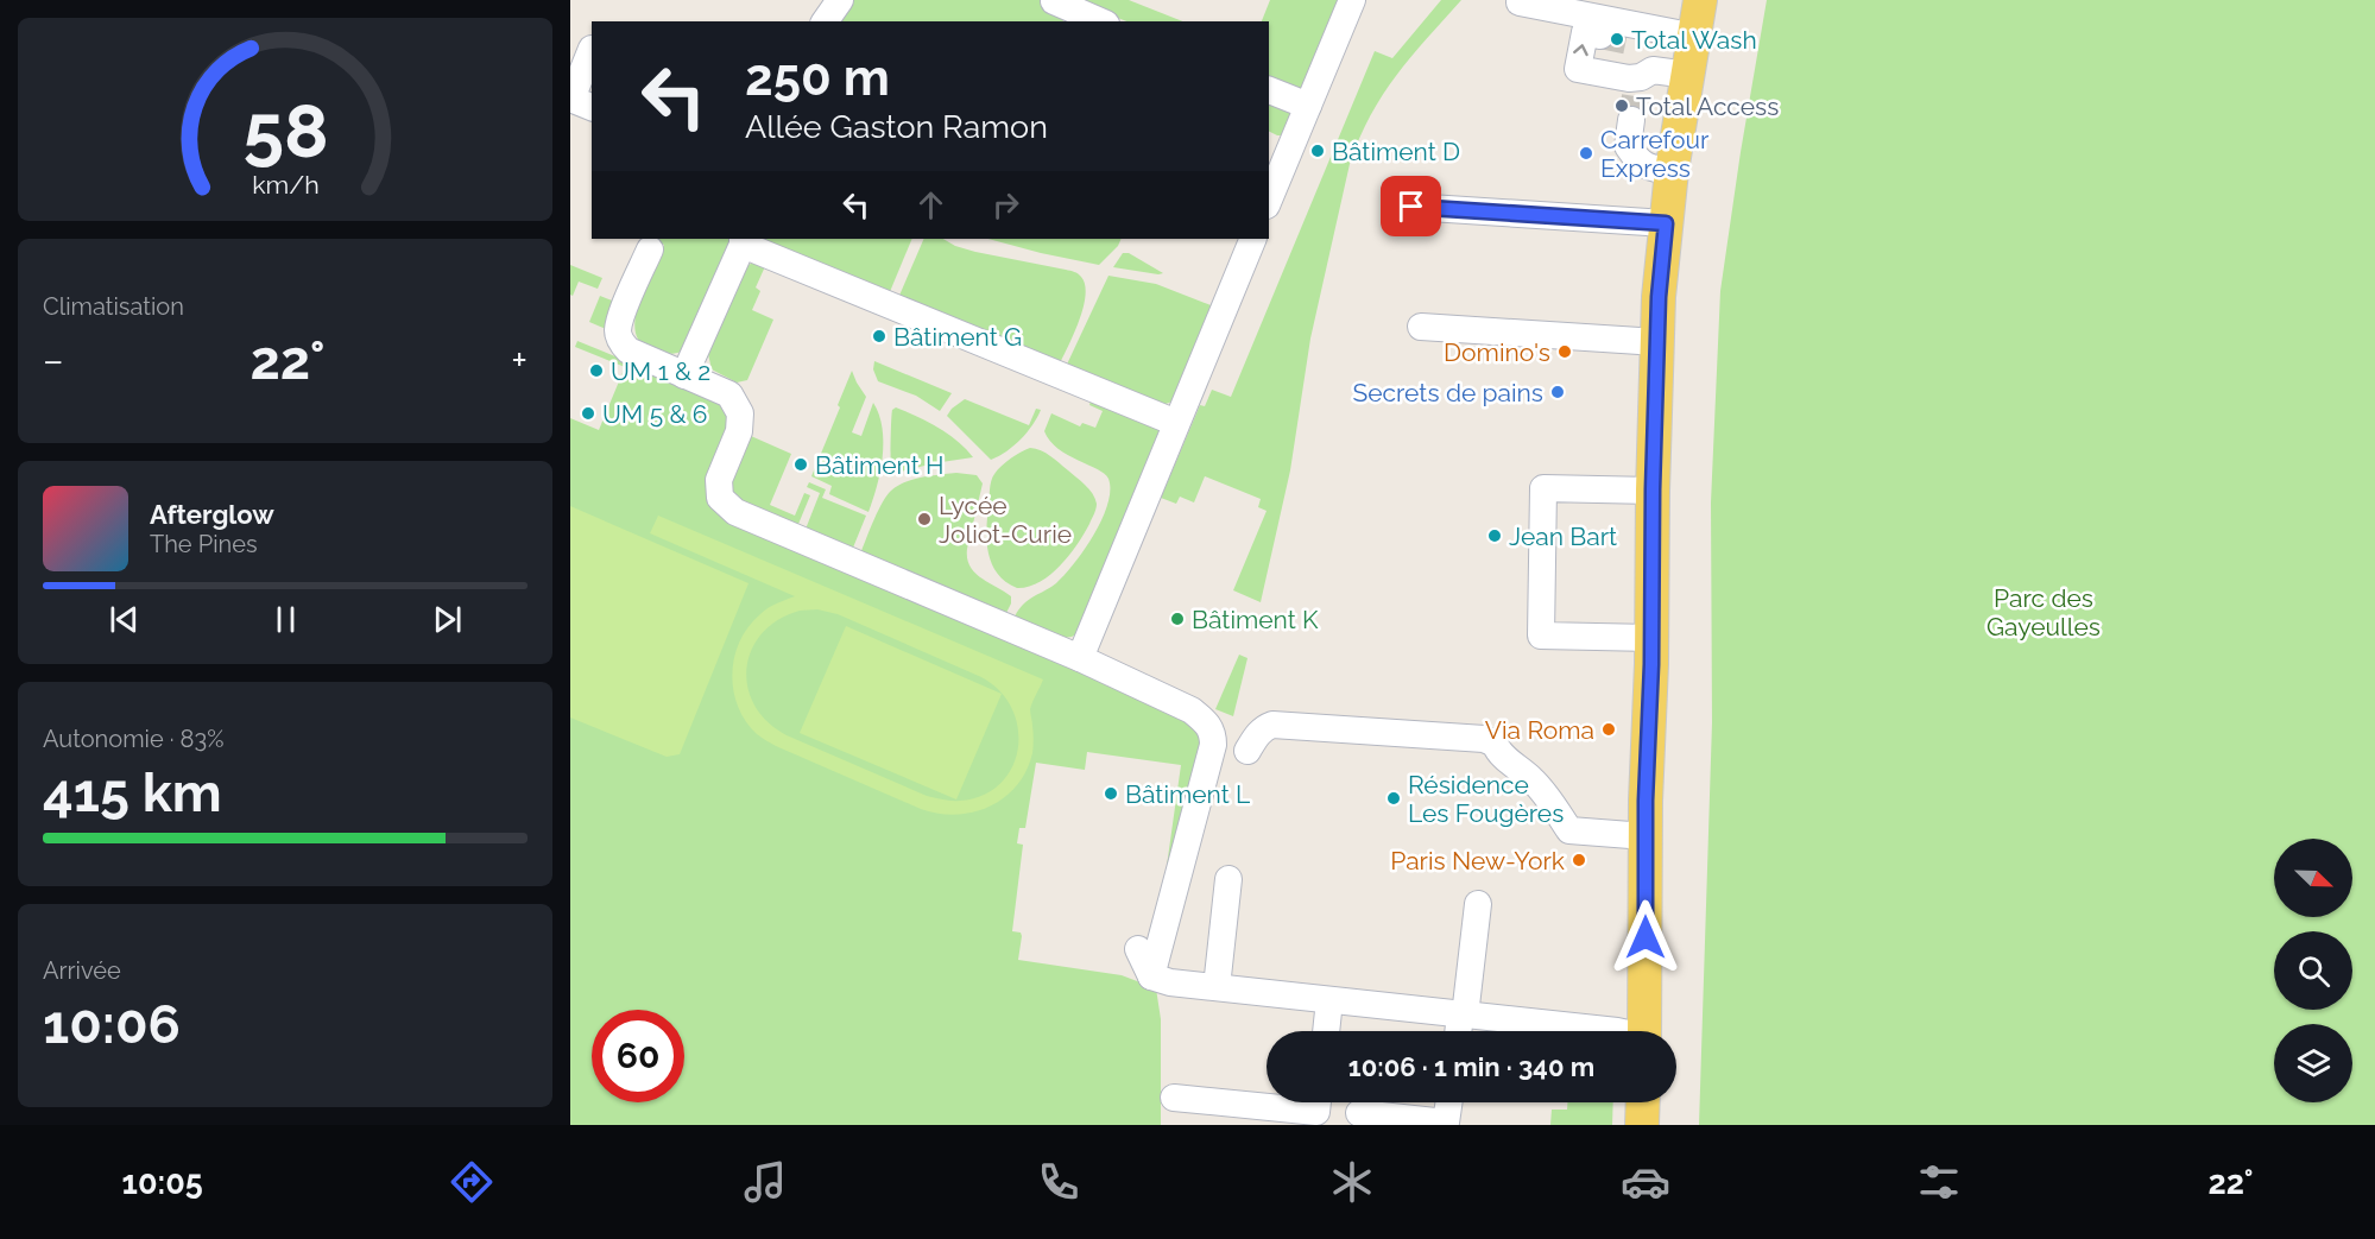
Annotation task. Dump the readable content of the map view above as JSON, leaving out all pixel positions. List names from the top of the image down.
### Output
{
  "parks": ["Parc des Gayeulles"],
  "places": [
    "Total Wash",
    "Total Access",
    "Bâtiment D",
    "Carrefour Express",
    "Bâtiment G",
    "Domino's",
    "UM 1 & 2",
    "Secrets de pains",
    "UM 5 & 6",
    "Bâtiment H",
    "Lycée Joliot-Curie",
    "Jean Bart",
    "Bâtiment K",
    "Via Roma",
    "Bâtiment L",
    "Résidence Les Fougères",
    "Paris New-York"
  ],
  "north": "bottom right",
  "page": {
    "turn": ["250 m", "Allée Gaston Ramon"],
    "tile": [
      "Climatisation",
      ["Autonomie · 83%", "415 km"],
      ["Arrivée", "10:06"]
    ],
    "heat": ["−", "22°", "+"],
    "song": ["Afterglow", "The Pines"],
    "limit": "60",
    "trip": "10:06 · 1 min · 340 m",
    "tabs": ["10:05", "22°"],
    "gauge": ["58", "km/h"]
  }
}
